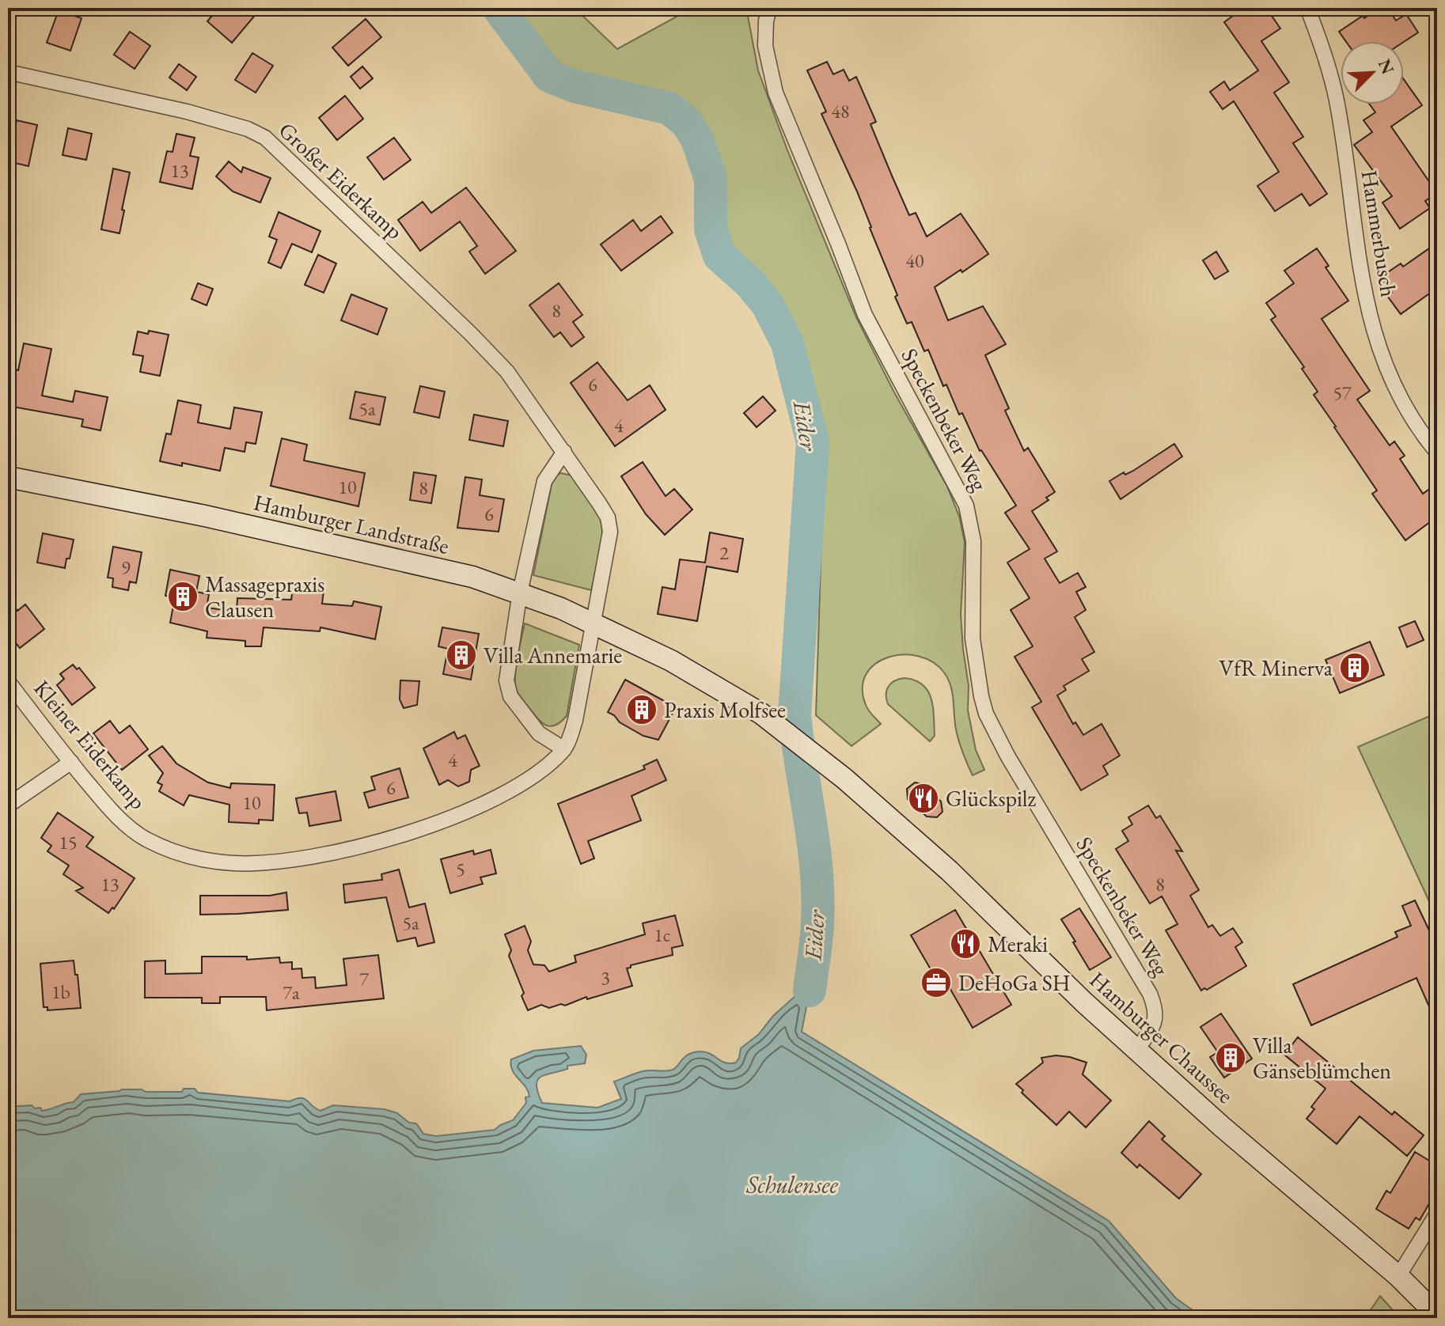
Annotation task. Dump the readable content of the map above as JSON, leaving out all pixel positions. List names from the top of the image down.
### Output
{
  "streets": {
    "main road": ["Hamburger Landstraße", "Hamburger Chaussee"],
    "street": [
      "Großer Eiderkamp",
      "Hammerbusch",
      "Speckenbeker Weg",
      "Kleiner Eiderkamp"
    ]
  },
  "crossings": [
    ["Großer Eiderkamp", "Hamburger Landstraße"],
    ["Großer Eiderkamp", "Kleiner Eiderkamp"],
    ["Speckenbeker Weg", "Hamburger Chaussee"],
    ["Hamburger Landstraße", "Kleiner Eiderkamp"],
    ["Hamburger Landstraße", "Hamburger Chaussee"]
  ],
  "water": ["Eider", "Schulensee"],
  "places": {
    "building": [
      "Massagepraxis Clausen",
      "Villa Annemarie",
      "VfR Minerva",
      "Praxis Molfsee",
      "Villa Gänseblümchen"
    ],
    "restaurant": ["Glückspilz", "Meraki"],
    "office": ["DeHoGa SH"]
  },
  "house_numbers": [
    "48",
    "13",
    "40",
    "8",
    "6",
    "57",
    "5a",
    "4",
    "10",
    "8",
    "6",
    "2",
    "9",
    "4",
    "6",
    "10",
    "15",
    "5",
    "13",
    "8",
    "5a",
    "1c",
    "3",
    "7",
    "1b",
    "7a"
  ],
  "north": "top right"
}
